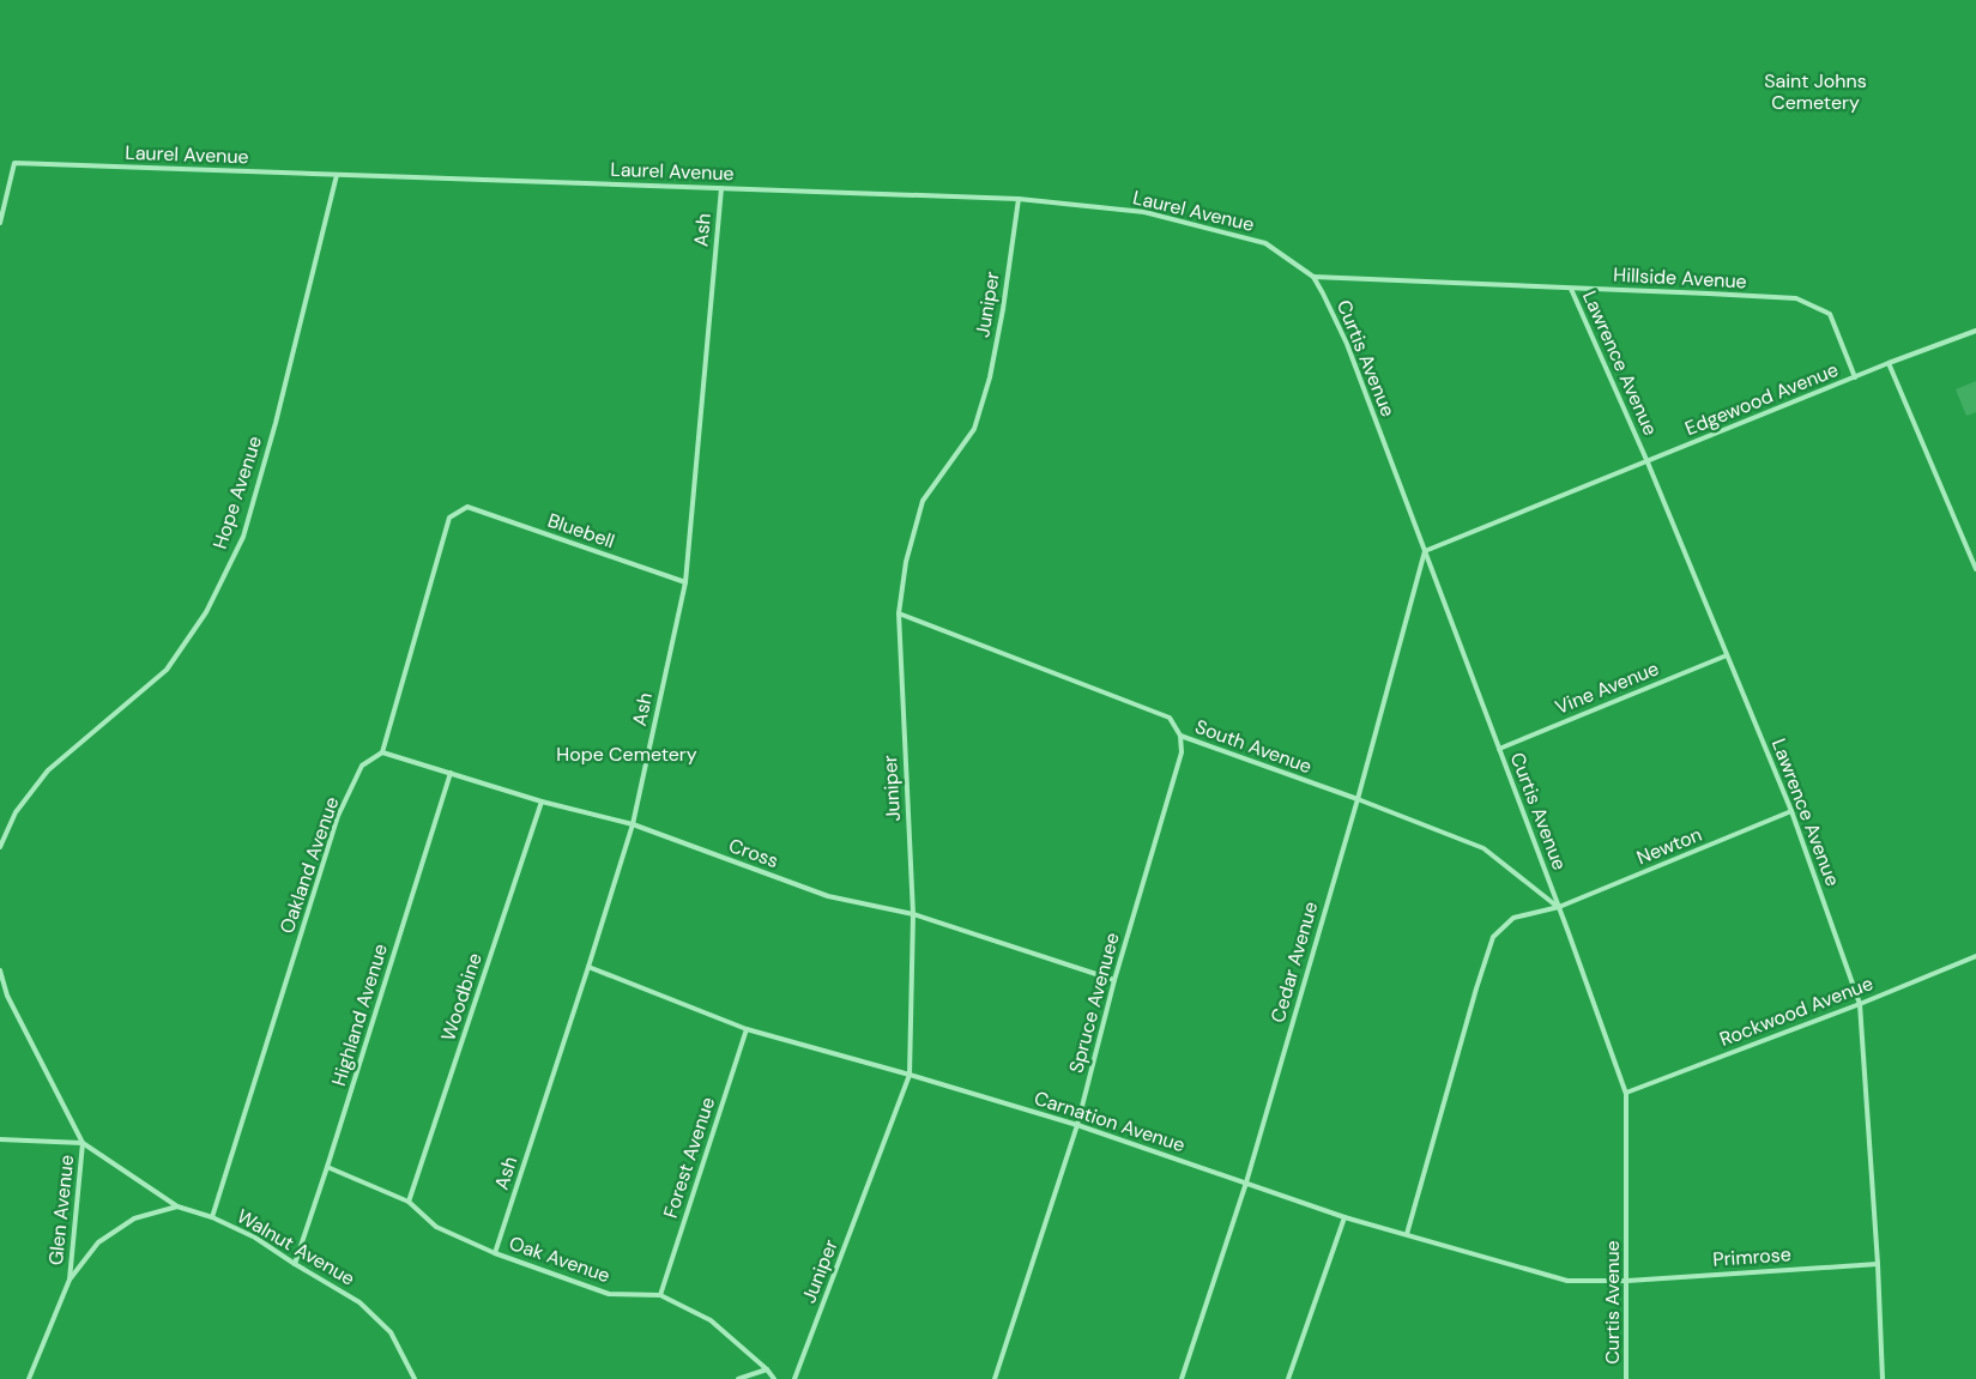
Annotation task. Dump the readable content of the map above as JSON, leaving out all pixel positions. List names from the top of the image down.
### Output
{
  "streets": {
    "lane": [
      "Laurel Avenue",
      "Ash",
      "Hillside Avenue",
      "Juniper",
      "Curtis Avenue",
      "Lawrence Avenue",
      "Edgewood Avenue",
      "Hope Avenue",
      "Bluebell",
      "Vine Avenue",
      "South Avenue",
      "Newton",
      "Cross",
      "Oakland Avenue",
      "Cedar Avenue",
      "Woodbine",
      "Spruce Avenuee",
      "Rockwood Avenue",
      "Highland Avenue",
      "Carnation Avenue",
      "Forest Avenue",
      "Glen Avenue",
      "Walnut Avenue",
      "Primrose",
      "Oak Avenue"
    ]
  },
  "crossings": [
    ["Laurel Avenue", "Ash"],
    ["Laurel Avenue", "Hillside Avenue"],
    ["Laurel Avenue", "Juniper"],
    ["Laurel Avenue", "Curtis Avenue"],
    ["Laurel Avenue", "Hope Avenue"],
    ["Ash", "Bluebell"],
    ["Ash", "Cross"],
    ["Ash", "Carnation Avenue"],
    ["Ash", "Oak Avenue"],
    ["Hillside Avenue", "Curtis Avenue"],
    ["Hillside Avenue", "Lawrence Avenue"],
    ["Hillside Avenue", "Edgewood Avenue"],
    ["Juniper", "South Avenue"],
    ["Juniper", "Cross"],
    ["Juniper", "Carnation Avenue"],
    ["Curtis Avenue", "Edgewood Avenue"],
    ["Curtis Avenue", "Vine Avenue"],
    ["Curtis Avenue", "South Avenue"],
    ["Curtis Avenue", "Newton"],
    ["Curtis Avenue", "Cedar Avenue"],
    ["Curtis Avenue", "Rockwood Avenue"],
    ["Curtis Avenue", "Carnation Avenue"],
    ["Curtis Avenue", "Primrose"],
    ["Lawrence Avenue", "Edgewood Avenue"],
    ["Lawrence Avenue", "Vine Avenue"],
    ["Lawrence Avenue", "Newton"],
    ["Lawrence Avenue", "Rockwood Avenue"],
    ["Lawrence Avenue", "Primrose"],
    ["Edgewood Avenue", "Cedar Avenue"],
    ["Bluebell", "Cross"],
    ["Bluebell", "Oakland Avenue"],
    ["South Avenue", "Newton"],
    ["South Avenue", "Cedar Avenue"],
    ["South Avenue", "Spruce Avenuee"],
    ["Newton", "Carnation Avenue"],
    ["Cross", "Oakland Avenue"],
    ["Cross", "Woodbine"],
    ["Cross", "Spruce Avenuee"],
    ["Cross", "Highland Avenue"],
    ["Oakland Avenue", "Walnut Avenue"],
    ["Cedar Avenue", "Carnation Avenue"],
    ["Woodbine", "Oak Avenue"],
    ["Spruce Avenuee", "Carnation Avenue"],
    ["Highland Avenue", "Walnut Avenue"],
    ["Highland Avenue", "Oak Avenue"],
    ["Carnation Avenue", "Forest Avenue"],
    ["Carnation Avenue", "Primrose"],
    ["Forest Avenue", "Oak Avenue"],
    ["Glen Avenue", "Walnut Avenue"]
  ],
  "parks": ["Saint Johns Cemetery", "Hope Cemetery"]
}
